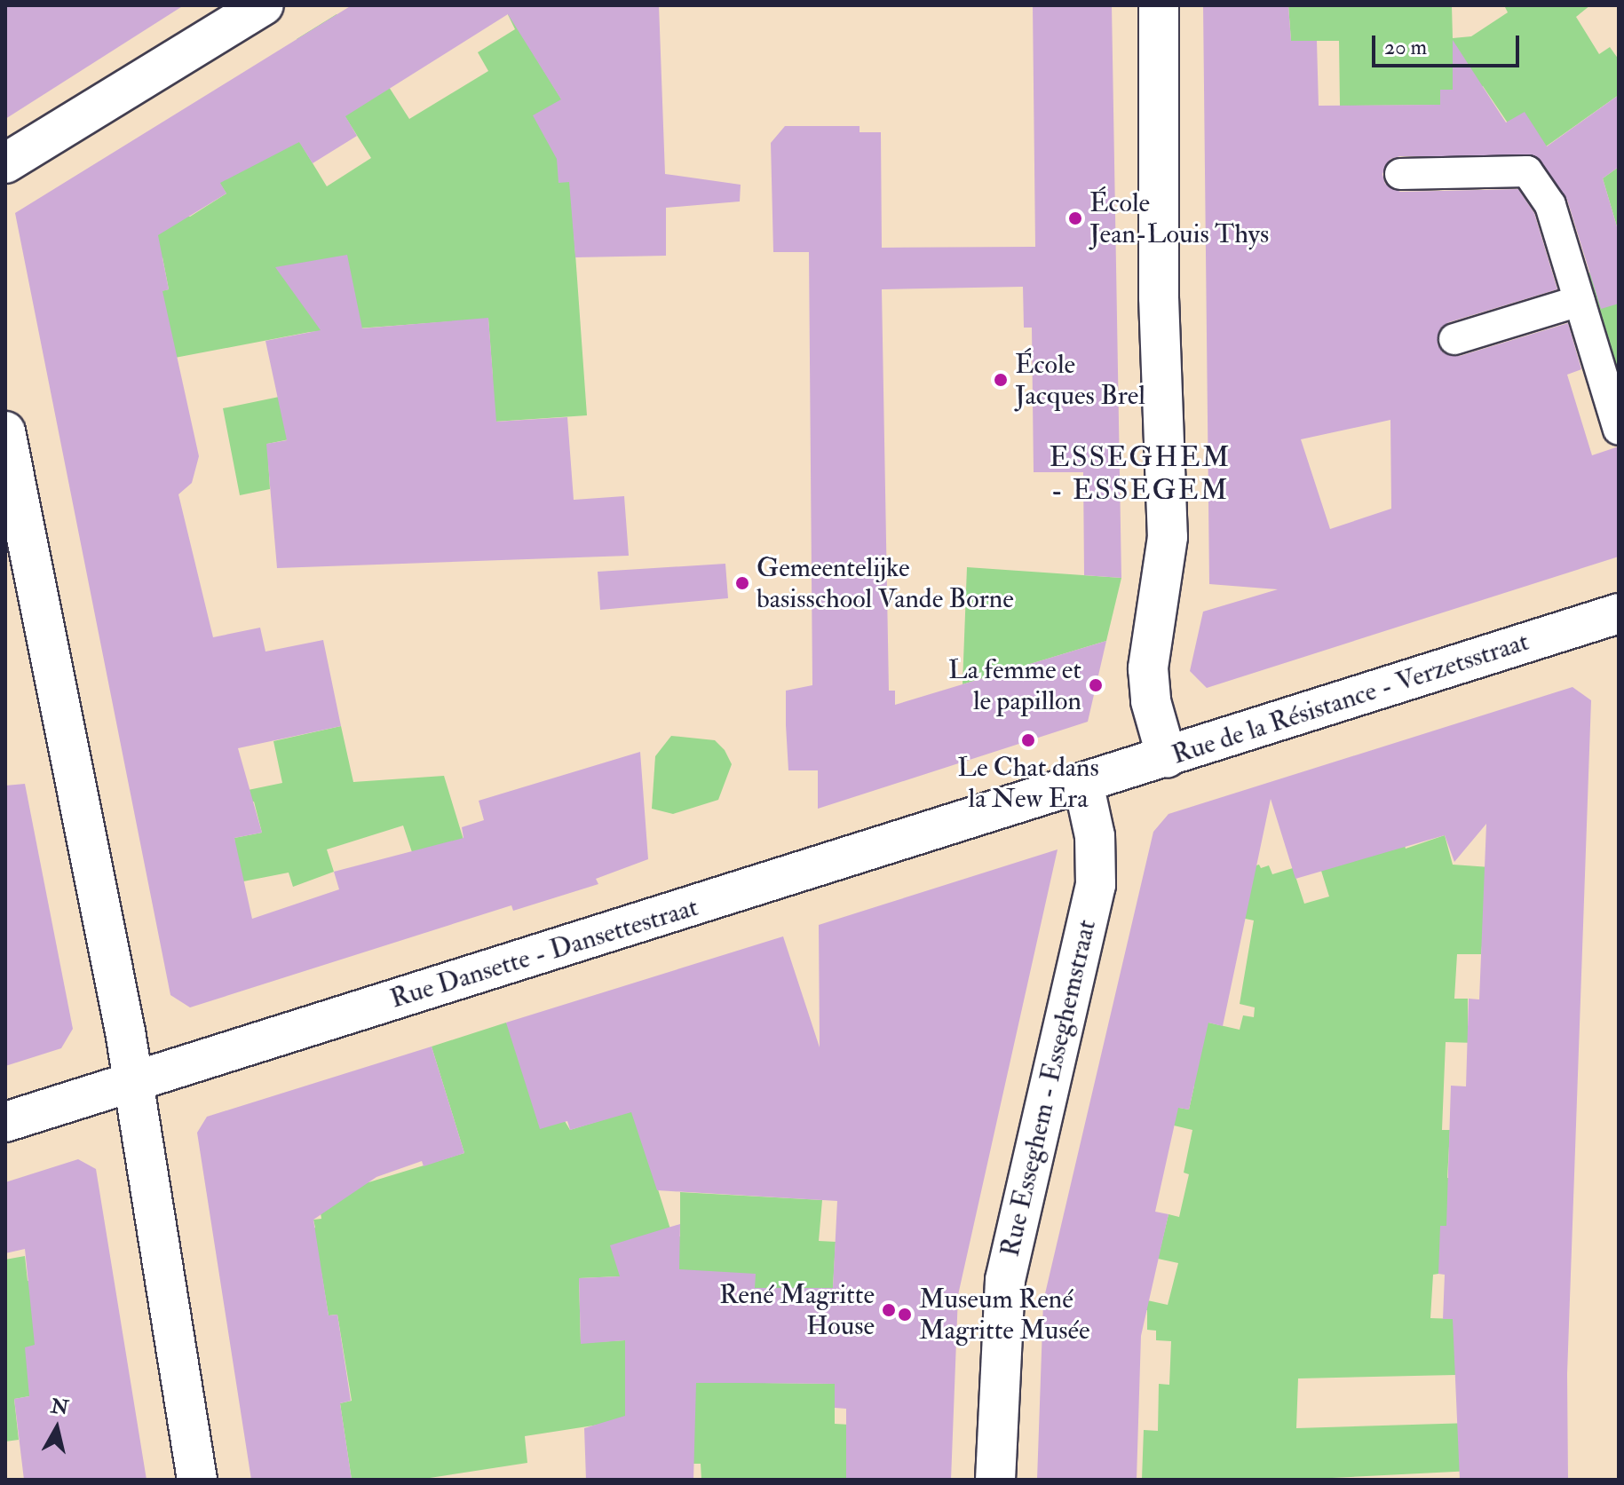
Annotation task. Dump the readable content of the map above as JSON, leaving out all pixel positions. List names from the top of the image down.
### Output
{
  "streets": {
    "street": ["Rue de la Résistance - Verzetsstraat", "Rue Dansette - Dansettestraat", "Rue Esseghem - Esseghemstraat"]
  },
  "crossings": [
    ["Rue de la Résistance - Verzetsstraat", "Rue Dansette - Dansettestraat"],
    ["Rue de la Résistance - Verzetsstraat", "Rue Esseghem - Esseghemstraat"],
    ["Rue Dansette - Dansettestraat", "Rue Esseghem - Esseghemstraat"]
  ],
  "districts": ["ESSEGHEM - ESSEGEM"],
  "places": [
    "École Jean-Louis Thys",
    "École Jacques Brel",
    "Gemeentelijke basisschool Vande Borne",
    "La femme et le papillon",
    "Le Chat dans la New Era",
    "René Magritte House",
    "Museum René Magritte Musée"
  ],
  "scale_bar": "20 m",
  "north": "top"
}
